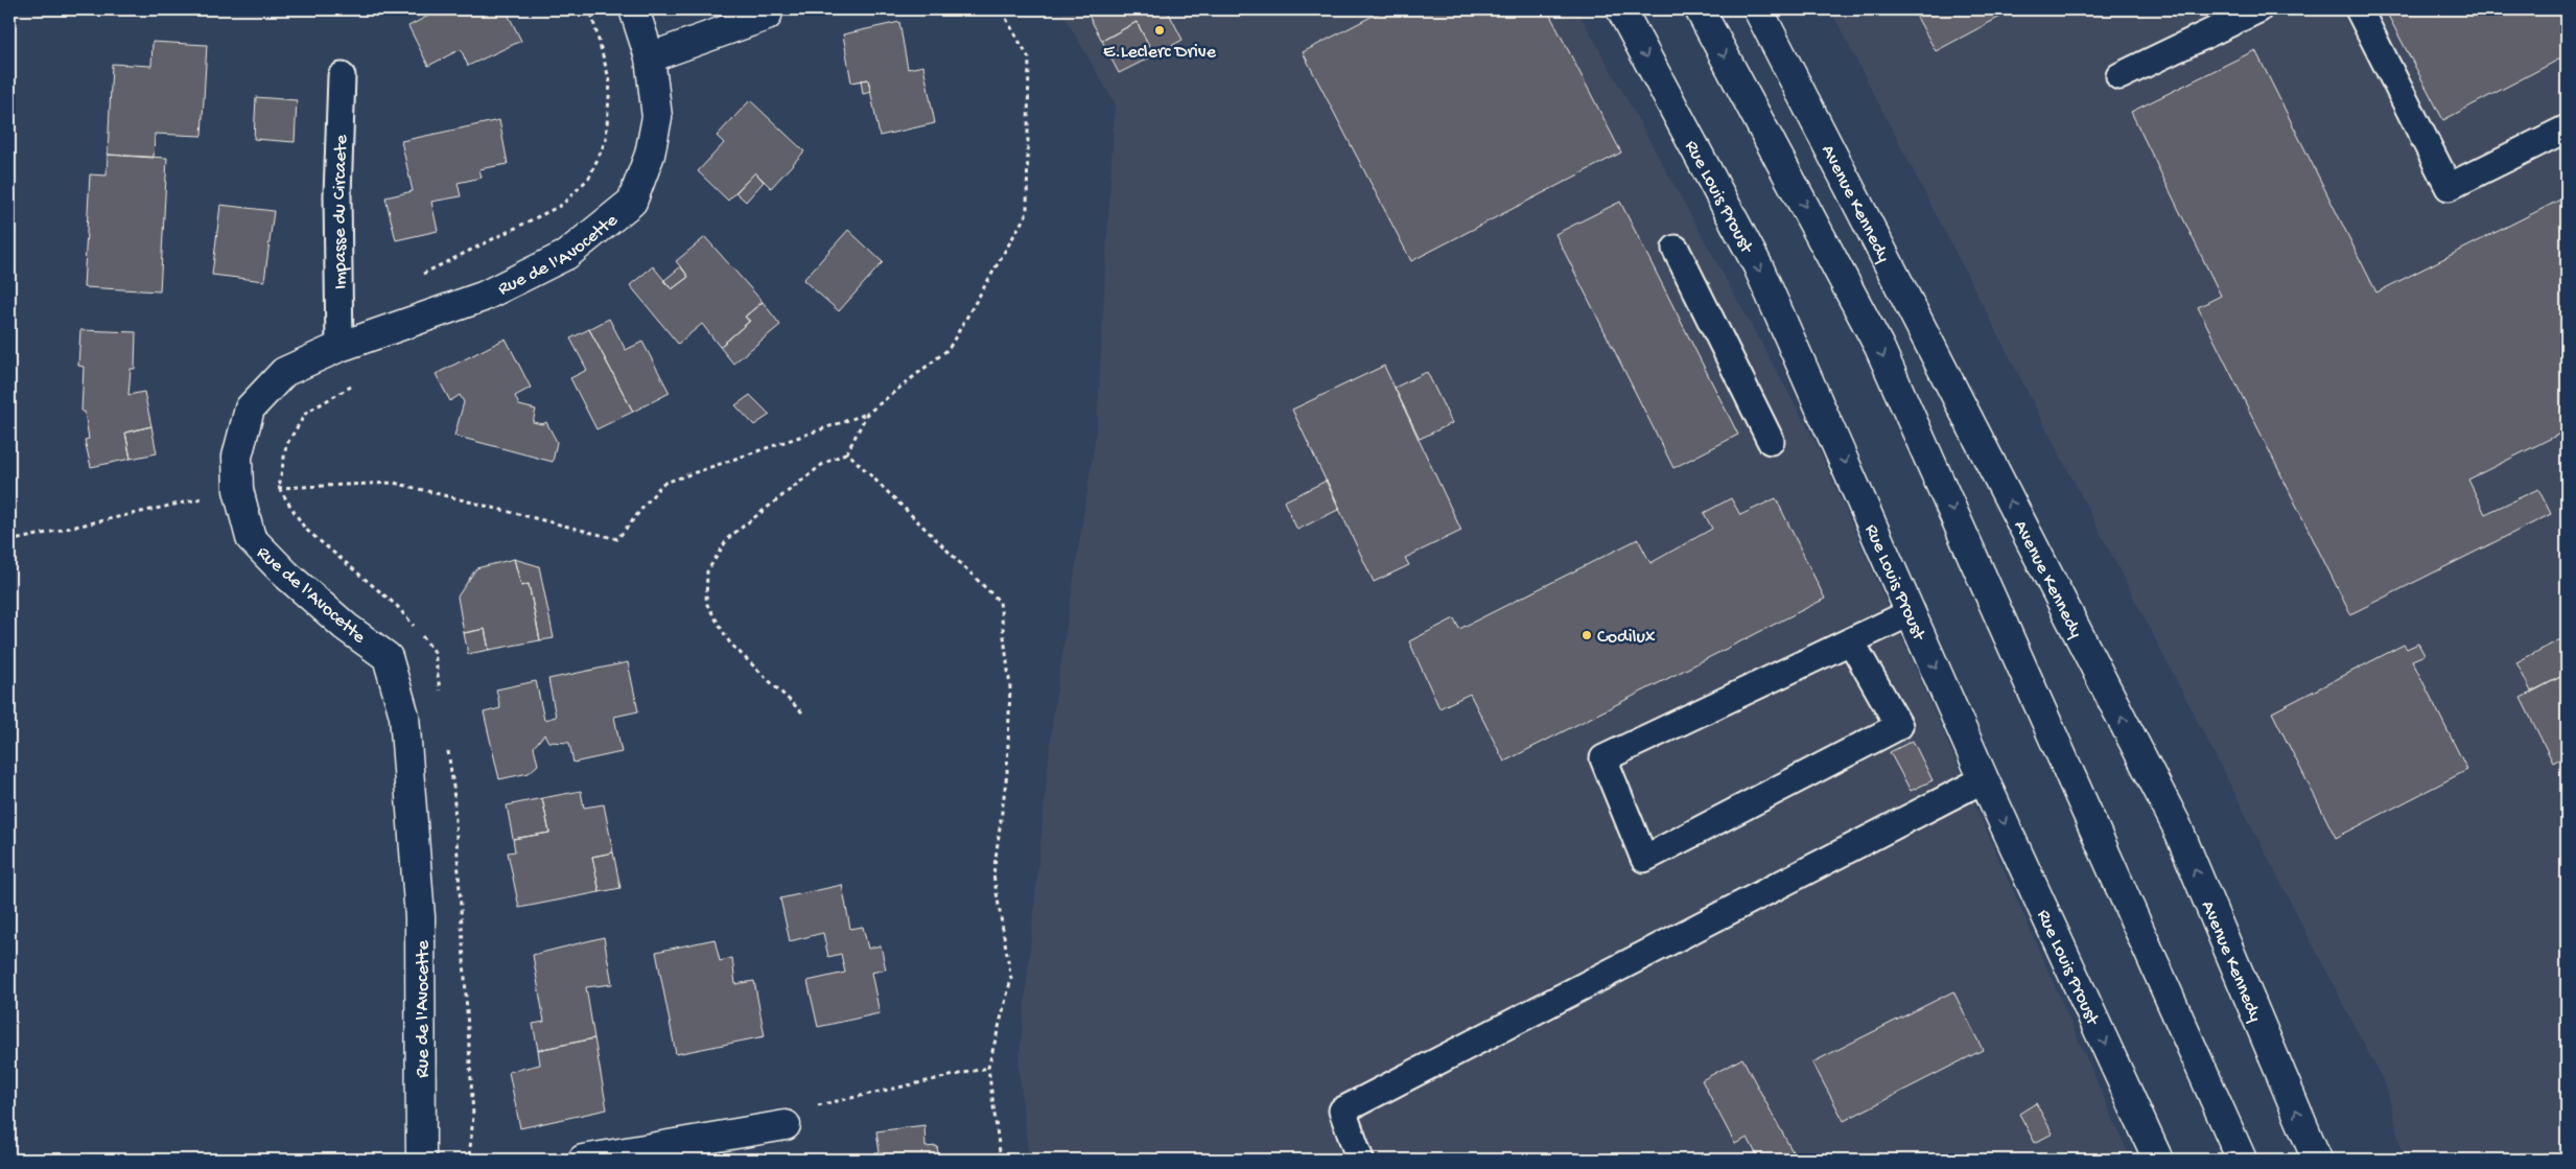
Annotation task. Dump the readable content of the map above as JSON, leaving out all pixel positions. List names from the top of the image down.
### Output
{
  "streets": {
    "street": ["Rue Louis Proust", "Avenue Kennedy", "Rue de l'Avocette"],
    "lane": ["Impasse du Circaete"]
  },
  "crossings": [
    ["Impasse du Circaete", "Rue de l'Avocette"]
  ],
  "places": ["E.Leclerc Drive", "Codilux"]
}
